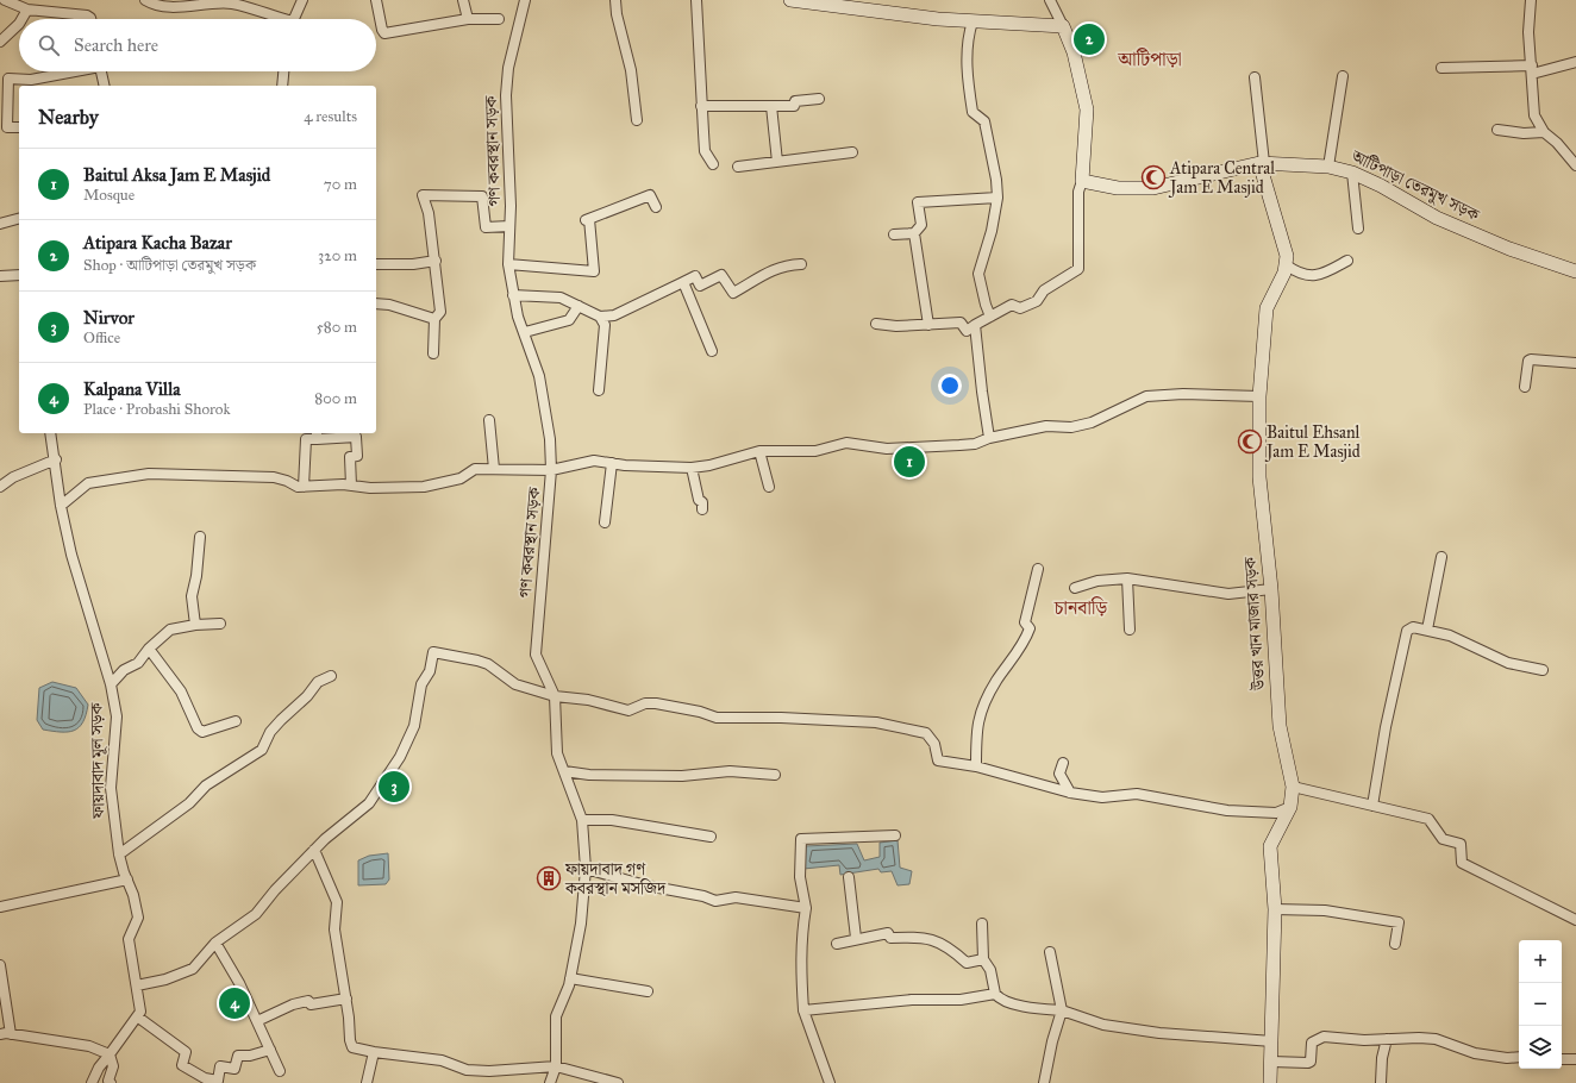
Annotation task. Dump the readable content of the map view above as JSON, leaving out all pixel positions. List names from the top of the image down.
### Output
{
  "streets": {
    "main road": ["আটিপাড়া তেরমুখ সড়ক", "উত্তর খান মাজার সড়ক"],
    "street": ["গণ কবরস্থান সড়ক", "ফায়দাবাদ মূল সড়ক"]
  },
  "districts": ["আটিপাড়া", "চানবাড়ি"],
  "places": {
    "mosque": ["Atipara Central Jam E Masjid", "Baitul Ehsanl Jam E Masjid"],
    "building": ["ফায়দাবাদ গণ কবরস্থান মসজিদ"]
  },
  "page": {
    "search": "Search here",
    "pins": [
      "2",
      "1",
      "3",
      "4"
    ],
    "heading": ["Nearby", "4 results"],
    "list": [
      {
        "mark": "1",
        "name": "Baitul Aksa Jam E Masjid",
        "note": "Mosque",
        "value": "70 m"
      },
      {
        "mark": "2",
        "name": "Atipara Kacha Bazar",
        "note": "Shop · আটিপাড়া তেরমুখ সড়ক",
        "value": "320 m"
      },
      {
        "mark": "3",
        "name": "Nirvor",
        "note": "Office",
        "value": "580 m"
      },
      {
        "mark": "4",
        "name": "Kalpana Villa",
        "note": "Place · Probashi Shorok",
        "value": "800 m"
      }
    ],
    "map_buttons": ["+", "−"]
  }
}
